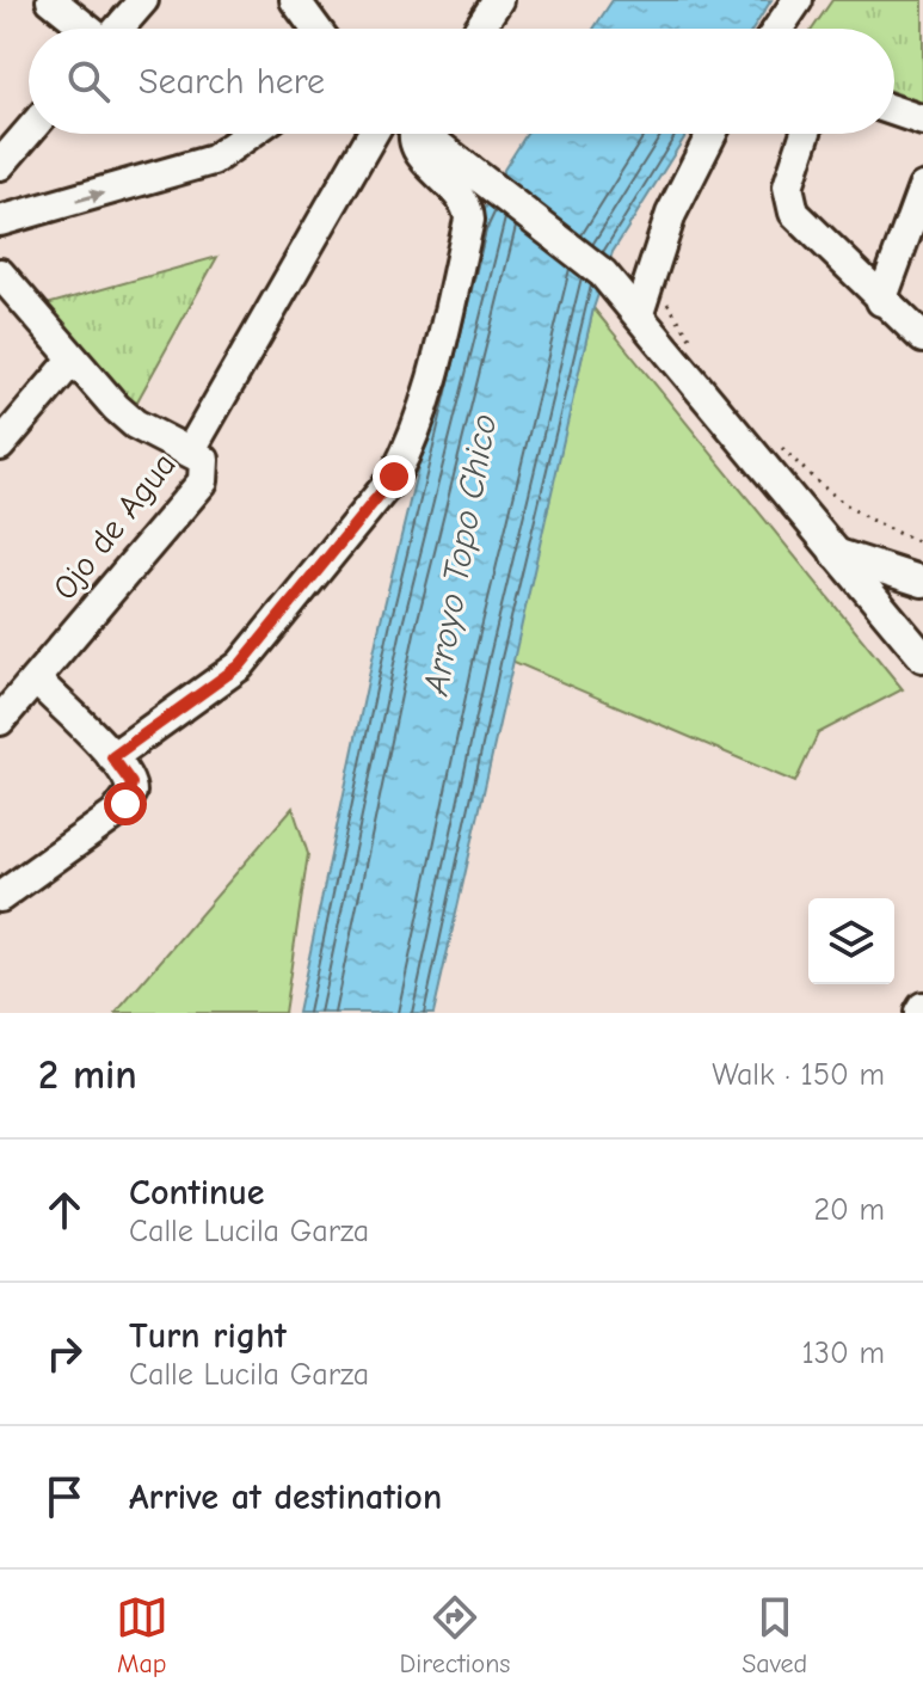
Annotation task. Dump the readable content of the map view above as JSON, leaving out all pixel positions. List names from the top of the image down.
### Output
{
  "streets": {
    "street": ["Ojo de Agua"]
  },
  "water": ["Arroyo Topo Chico"],
  "page": {
    "search": "Search here",
    "heading": ["2 min", "Walk · 150 m"],
    "list": [
      ["Continue", "Calle Lucila Garza", "20 m"],
      ["Turn right", "Calle Lucila Garza", "130 m"],
      "Arrive at destination"
    ],
    "nav": ["Map", "Directions", "Saved"]
  }
}
